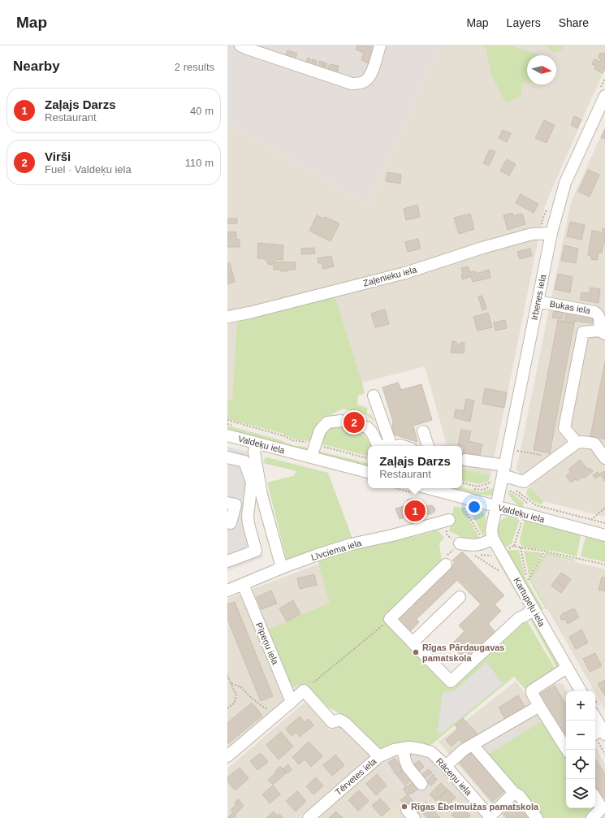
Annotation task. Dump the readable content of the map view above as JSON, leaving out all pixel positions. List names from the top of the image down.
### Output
{
  "streets": {
    "street": [
      "Zaļenieku iela",
      "Irbenes iela",
      "Bukas iela",
      "Valdeķu iela",
      "Līvciema iela",
      "Kartupeļu iela",
      "Pīpeņu iela",
      "Tērvetes iela",
      "Rāceņu iela"
    ]
  },
  "crossings": [
    ["Zaļenieku iela", "Irbenes iela"],
    ["Irbenes iela", "Bukas iela"],
    ["Irbenes iela", "Valdeķu iela"],
    ["Līvciema iela", "Pīpeņu iela"],
    ["Tērvetes iela", "Rāceņu iela"]
  ],
  "places": ["Rīgas Pārdaugavas pamatskola", "Rīgas Ēbelmuižas pamatskola"],
  "north": "right",
  "page": {
    "header": "Map",
    "nav": ["Map", "Layers", "Share"],
    "heading": ["Nearby", "2 results"],
    "list": [
      {
        "mark": "1",
        "name": "Zaļajs Darzs",
        "note": "Restaurant",
        "value": "40 m"
      },
      {
        "mark": "2",
        "name": "Virši",
        "note": "Fuel · Valdeķu iela",
        "value": "110 m"
      }
    ],
    "pins": ["2", "1"],
    "popup": ["Zaļajs Darzs", "Restaurant"],
    "map_buttons": ["+", "−"]
  }
}
